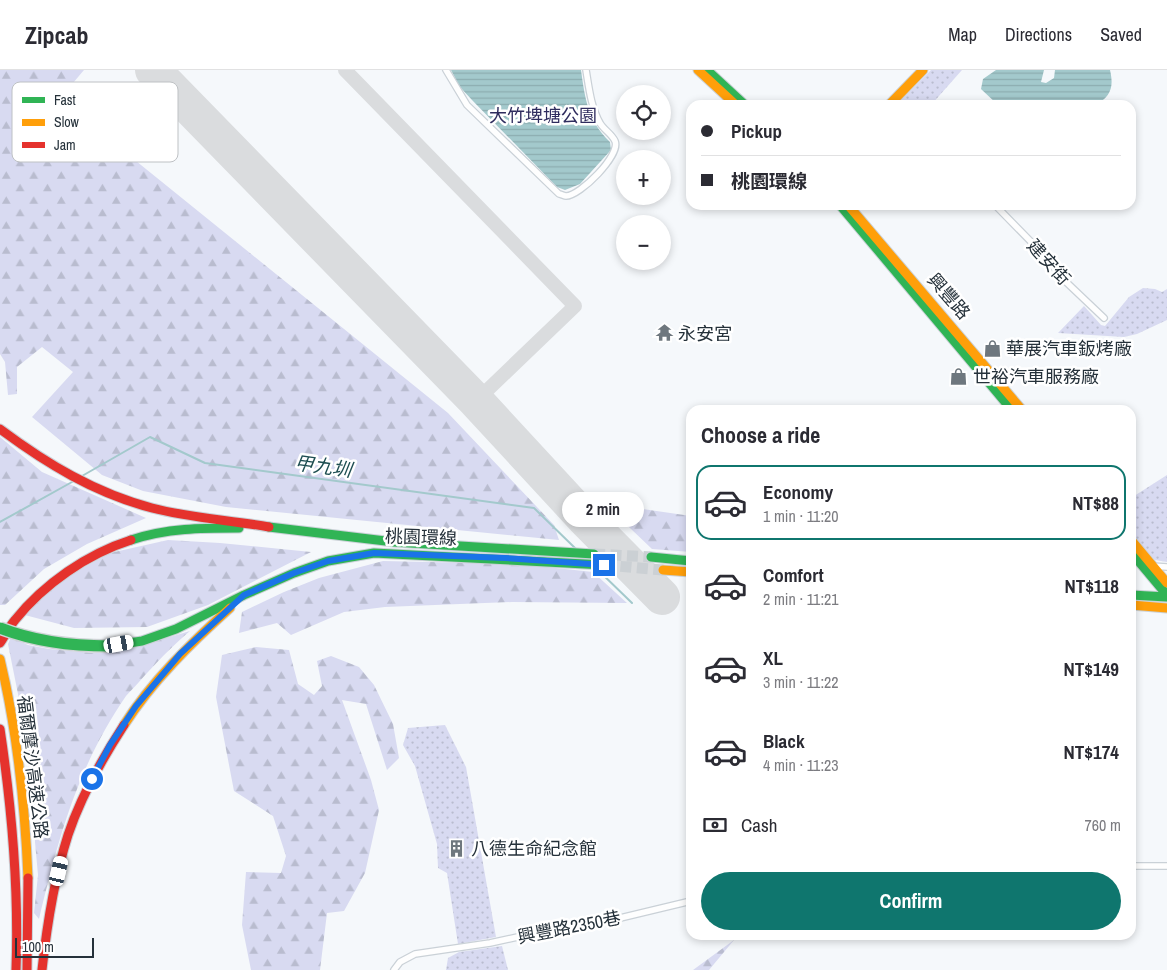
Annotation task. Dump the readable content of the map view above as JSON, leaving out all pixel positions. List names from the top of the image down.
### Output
{
  "streets": {
    "main road": ["興豐路", "桃園環線", "福爾摩沙高速公路"],
    "street": ["建安街", "興豐路2350巷"]
  },
  "water": ["甲九圳"],
  "parks": ["大竹埤塘公園"],
  "places": {
    "temple": ["永安宮"],
    "shop": ["華展汽車鈑烤廠", "世裕汽車服務廠"],
    "building": ["八德生命紀念館"]
  },
  "legend": ["Fast", "Slow", "Jam"],
  "scale_bar": "100 m",
  "page": {
    "header": "Zipcab",
    "nav": ["Map", "Directions", "Saved"],
    "map_buttons": ["+", "−"],
    "banner": ["Pickup", "桃園環線"],
    "heading": "Choose a ride",
    "list": [
      {
        "name": "Economy",
        "note": "1 min · 11:20",
        "value": "NT$88"
      },
      {
        "name": "Comfort",
        "note": "2 min · 11:21",
        "value": "NT$118"
      },
      {
        "name": "XL",
        "note": "3 min · 11:22",
        "value": "NT$149"
      },
      {
        "name": "Black",
        "note": "4 min · 11:23",
        "value": "NT$174"
      }
    ],
    "bubble": "2 min",
    "pay": ["Cash", "760 m"],
    "buttons": "Confirm",
    "scale": "100 m"
  }
}
